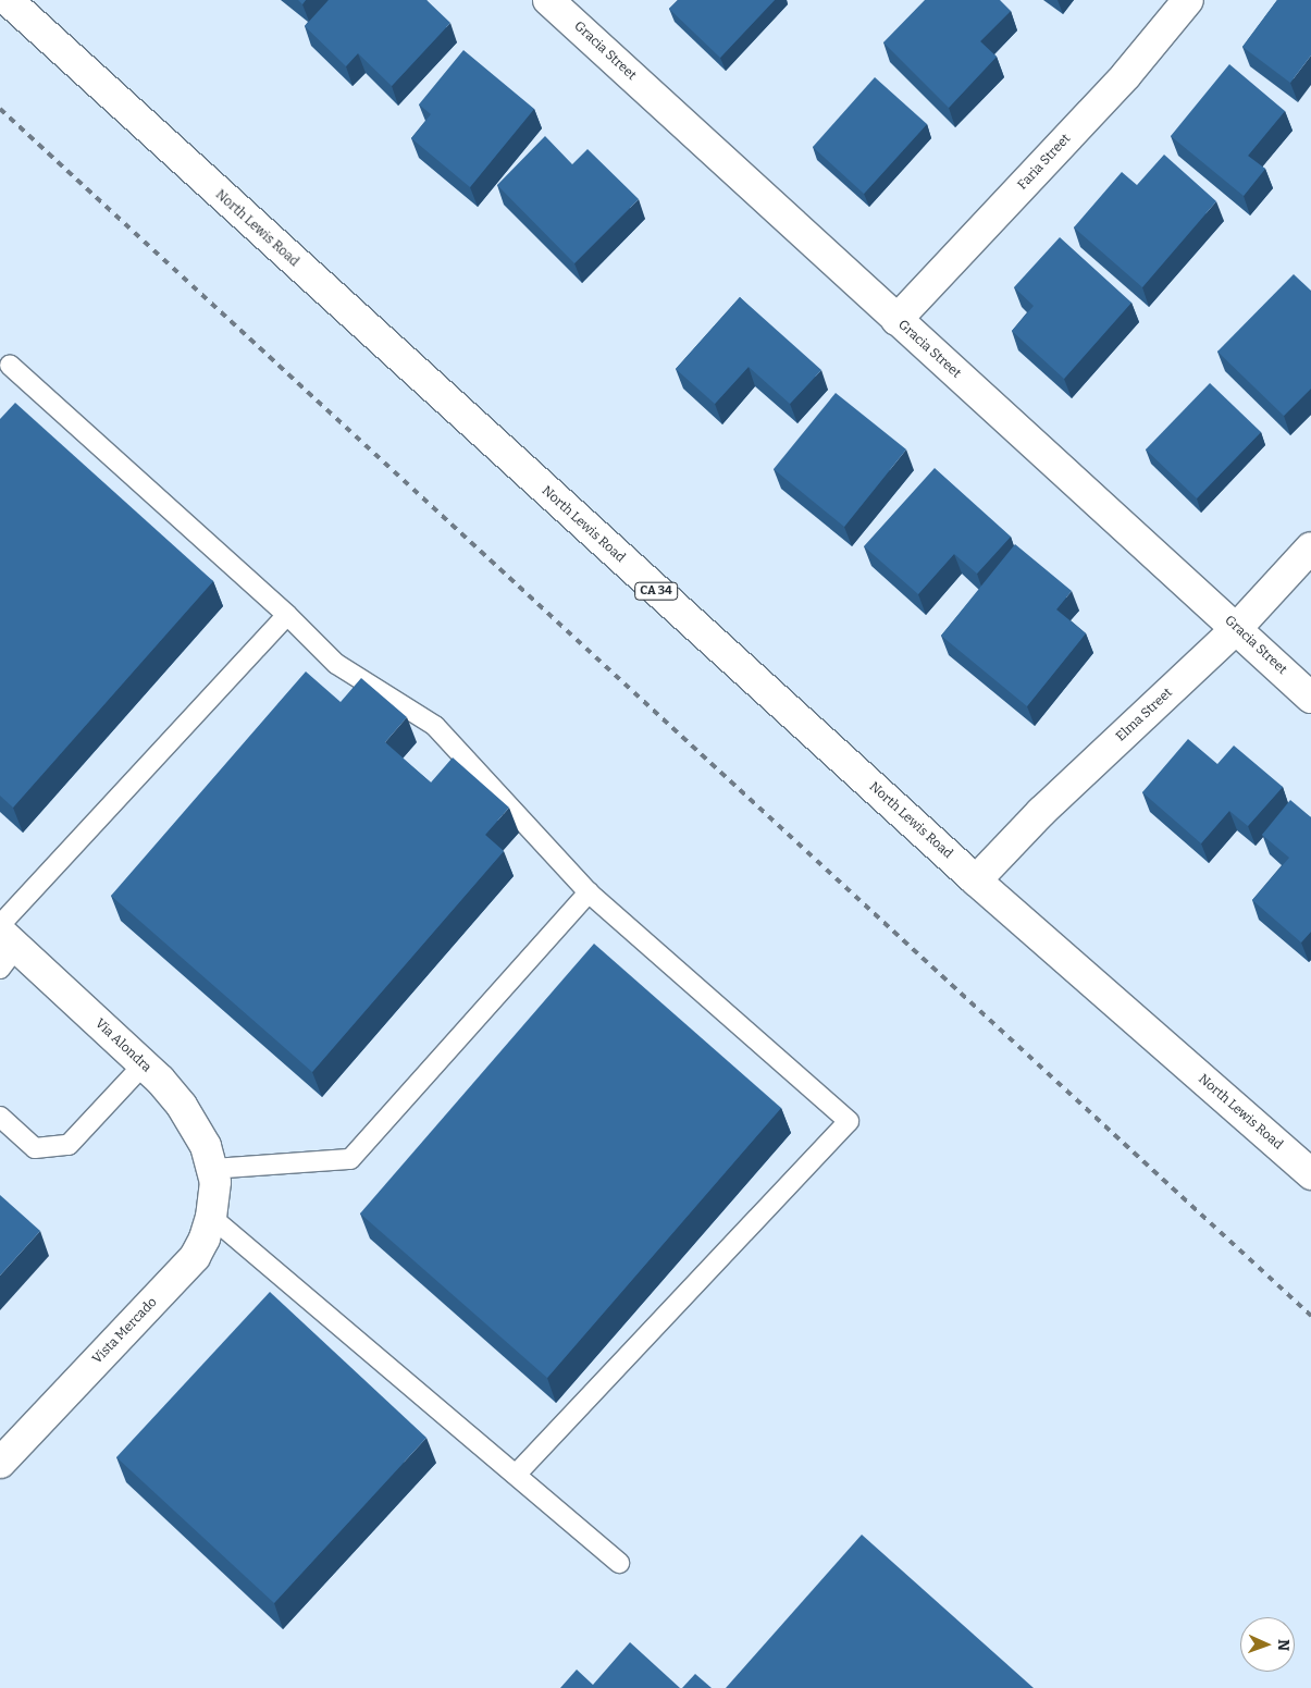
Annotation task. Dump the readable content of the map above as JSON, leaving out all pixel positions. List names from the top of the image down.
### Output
{
  "streets": {
    "street": [
      "Gracia Street",
      "Faria Street",
      "North Lewis Road",
      "CA 34",
      "Elma Street",
      "Via Alondra",
      "Vista Mercado"
    ]
  },
  "crossings": [
    ["Gracia Street", "Faria Street"],
    ["Gracia Street", "Elma Street"],
    ["North Lewis Road", "Elma Street"],
    ["Via Alondra", "Vista Mercado"]
  ],
  "north": "right"
}
